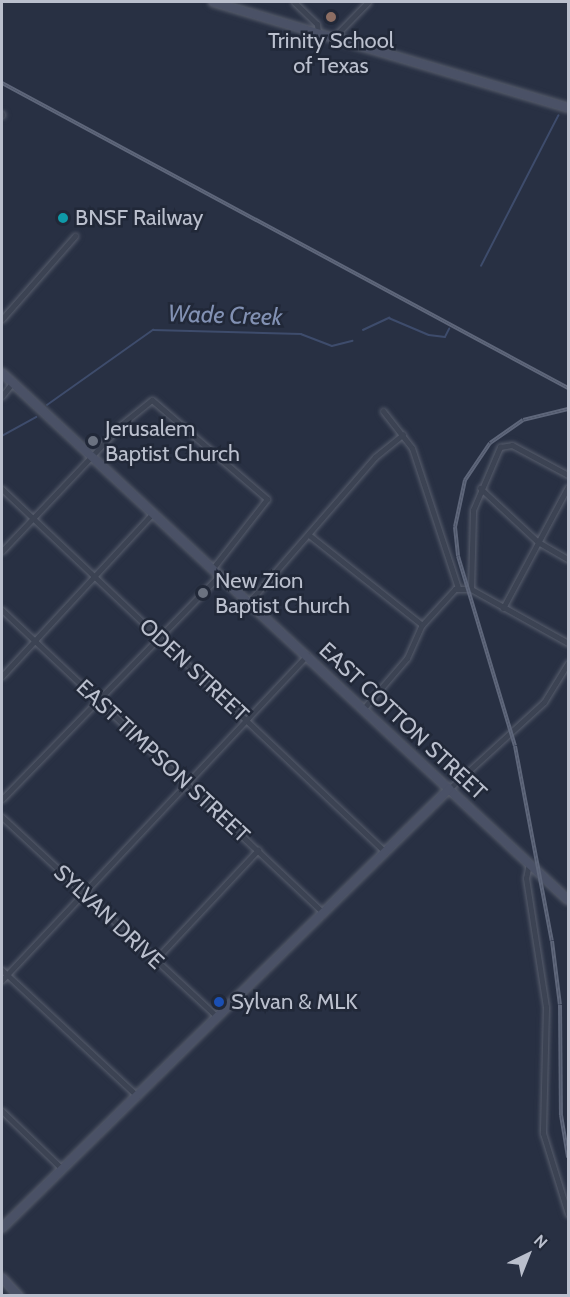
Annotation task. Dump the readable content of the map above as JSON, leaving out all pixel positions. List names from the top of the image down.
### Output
{
  "streets": {
    "street": [
      "ODEN STREET",
      "EAST COTTON STREET",
      "EAST TIMPSON STREET",
      "SYLVAN DRIVE"
    ]
  },
  "water": ["Wade Creek"],
  "places": [
    "Trinity School of Texas",
    "BNSF Railway",
    "Jerusalem Baptist Church",
    "New Zion Baptist Church",
    "Sylvan & MLK"
  ],
  "north": "top right"
}
